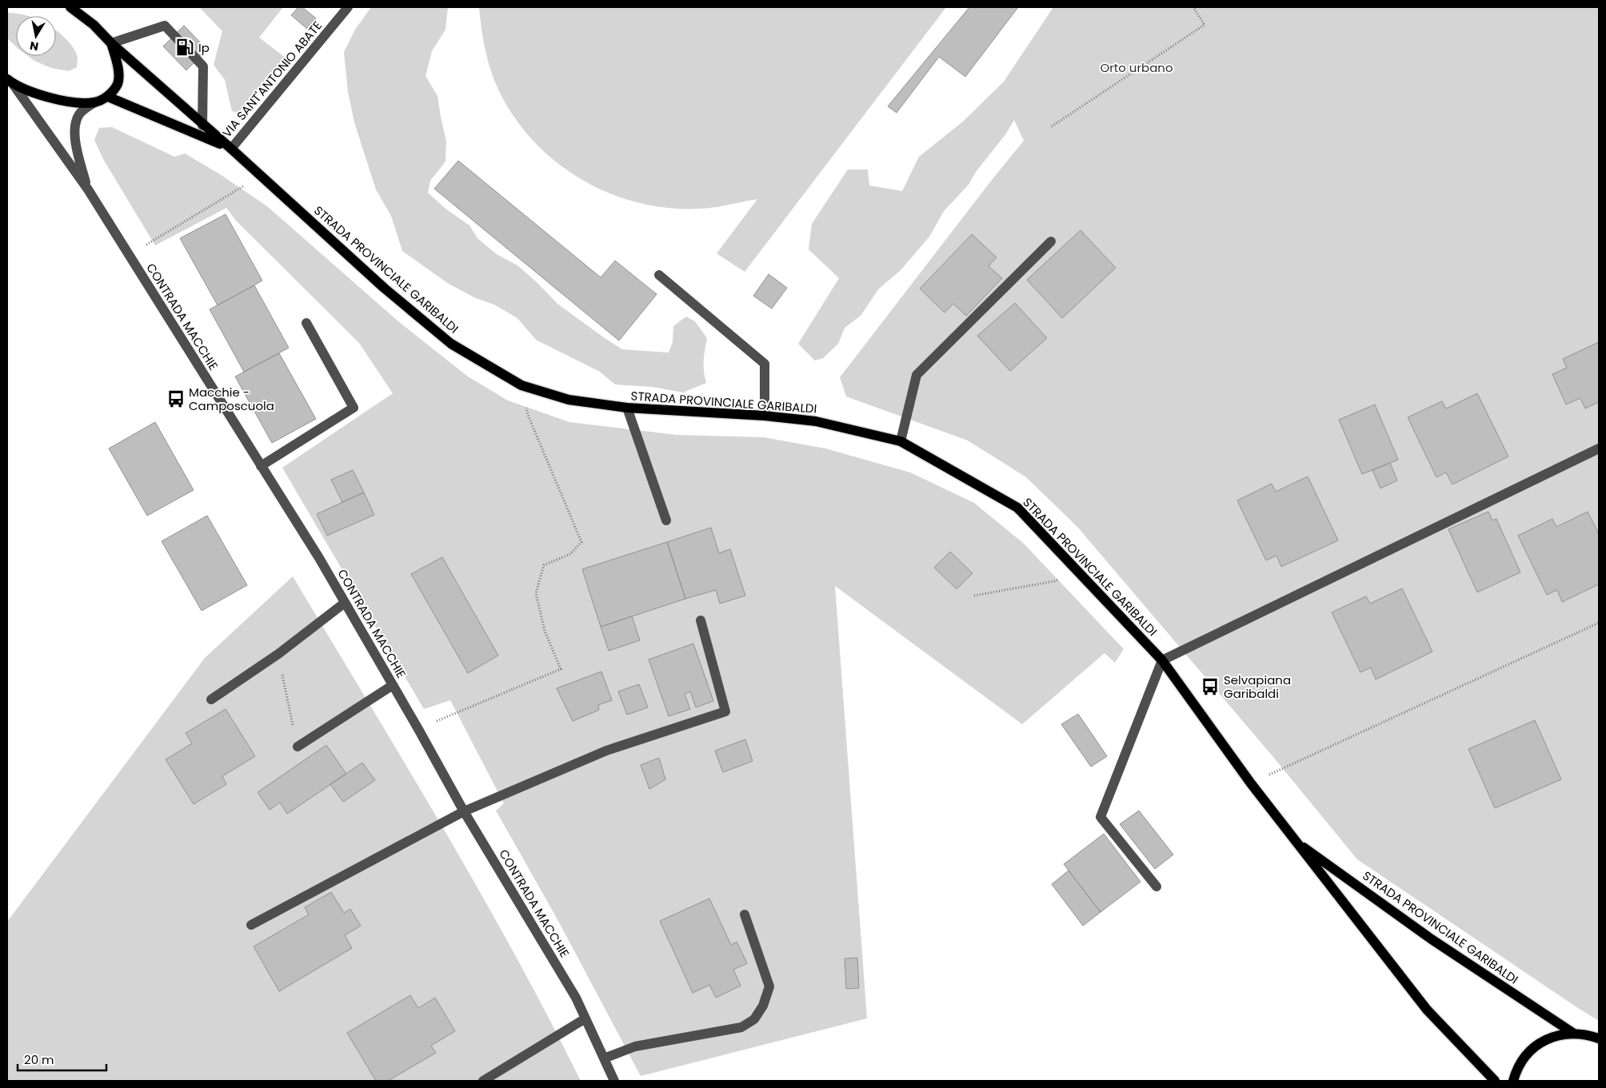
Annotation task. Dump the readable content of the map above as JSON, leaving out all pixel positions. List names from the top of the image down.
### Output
{
  "streets": {
    "main road": ["STRADA PROVINCIALE GARIBALDI"],
    "street": ["VIA SANT'ANTONIO ABATE", "CONTRADA MACCHIE"]
  },
  "crossings": [
    ["VIA SANT'ANTONIO ABATE", "STRADA PROVINCIALE GARIBALDI"]
  ],
  "parks": ["Orto urbano"],
  "places": {
    "fuel station": ["Ip"],
    "bus stop": ["Macchie - Camposcuola", "Selvapiana Garibaldi"]
  },
  "scale_bar": "20 m",
  "north": "bottom"
}
